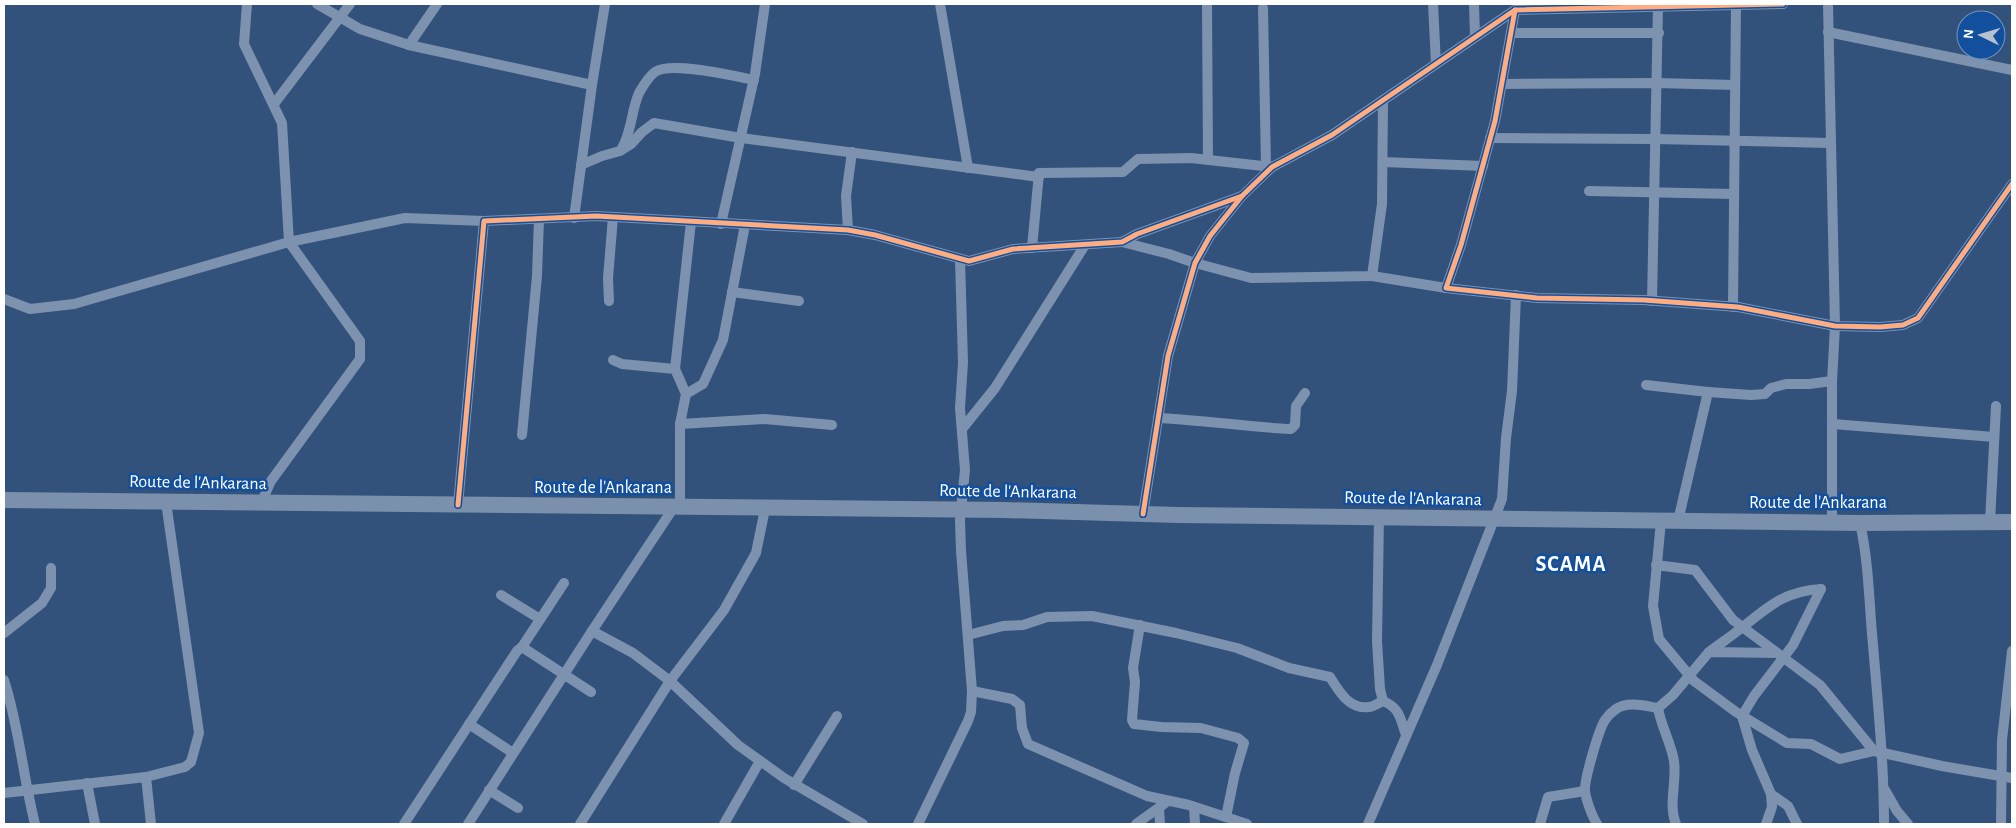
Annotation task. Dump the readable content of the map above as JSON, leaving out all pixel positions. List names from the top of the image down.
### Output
{
  "streets": {
    "main road": ["Route de l'Ankarana"]
  },
  "districts": ["SCAMA"],
  "north": "left"
}
